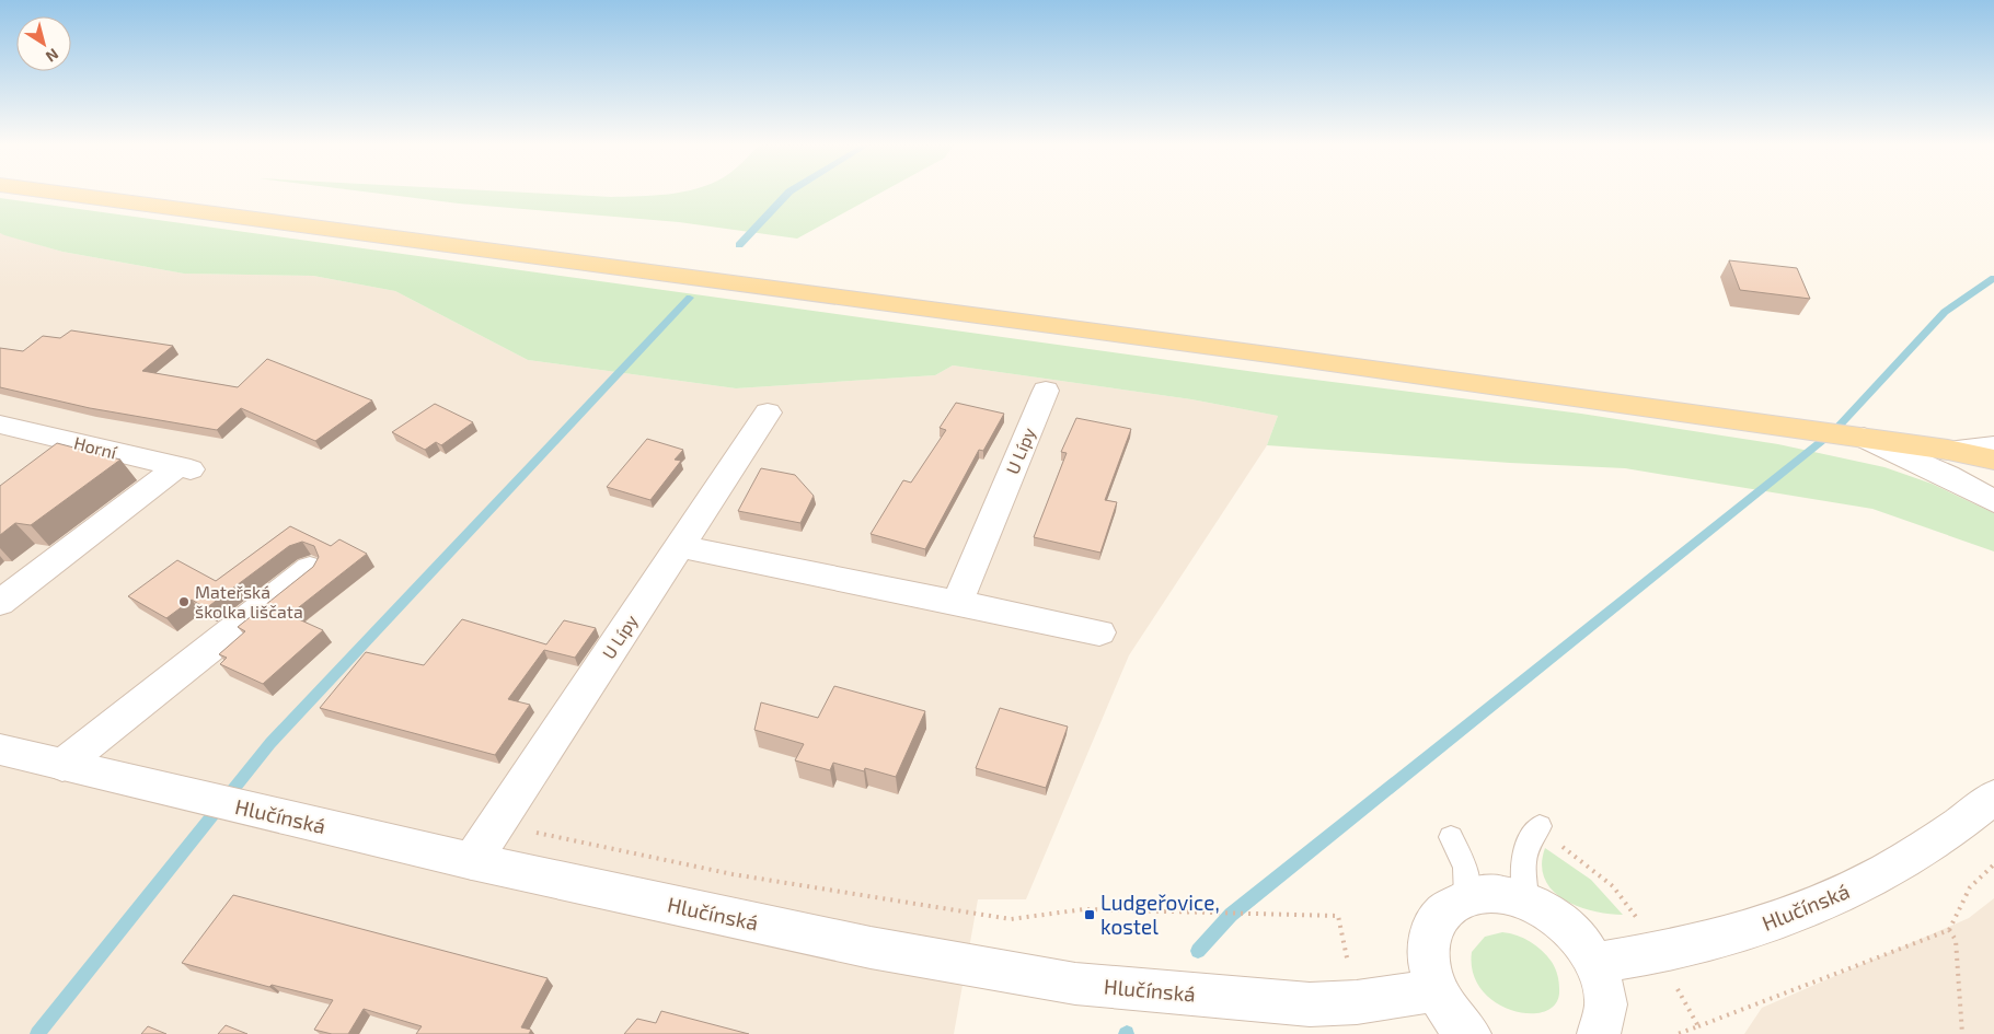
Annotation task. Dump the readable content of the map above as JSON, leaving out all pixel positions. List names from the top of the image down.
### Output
{
  "streets": {
    "street": ["Horní", "U Lípy", "Hlučínská"]
  },
  "crossings": [
    ["U Lípy", "Hlučínská"]
  ],
  "places": {
    "other": ["Mateřská školka liščata"],
    "transit": ["Ludgeřovice, kostel"]
  },
  "north": "bottom right"
}
